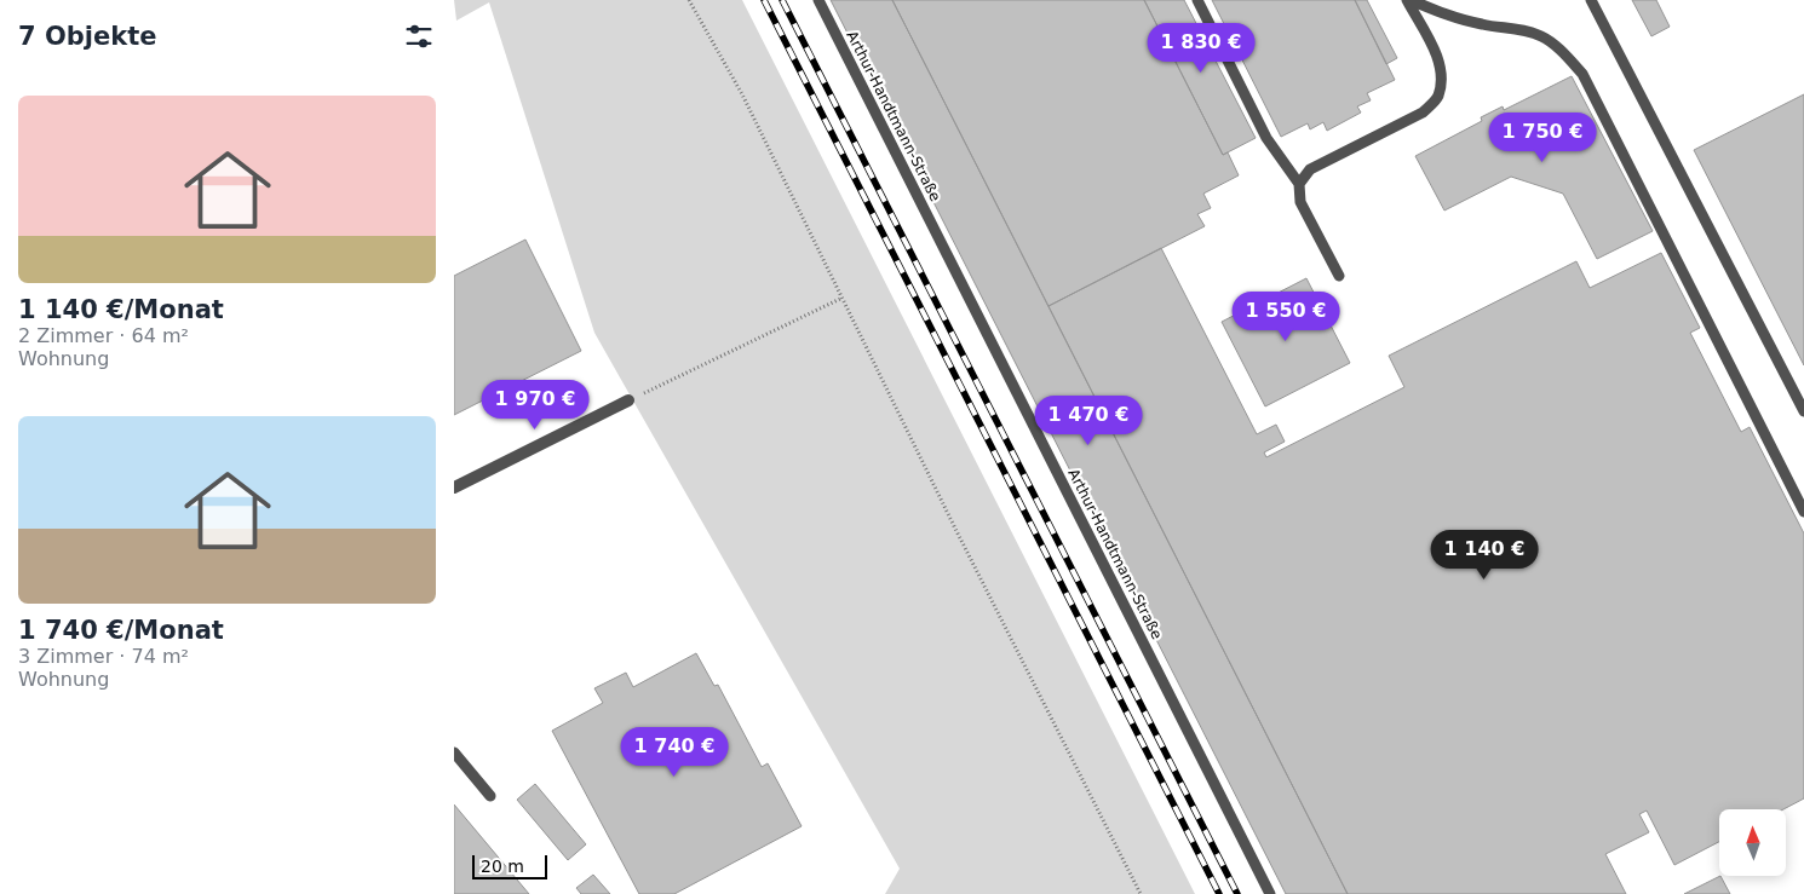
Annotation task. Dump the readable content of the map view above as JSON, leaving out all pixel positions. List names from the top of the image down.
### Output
{
  "streets": {
    "lane": ["Arthur-Handtmann-Straße"]
  },
  "scale_bar": "20 m",
  "north": "top",
  "page": {
    "heading": "7 Objekte",
    "price": [
      "1 830 €",
      "1 750 €",
      "1 550 €",
      "1 970 €",
      "1 470 €",
      "1 140 €",
      "1 740 €"
    ],
    "list": [
      {
        "name": "1 140 €/Monat",
        "note": "2 Zimmer · 64 m² · Wohnung"
      },
      {
        "name": "1 740 €/Monat",
        "note": "3 Zimmer · 74 m² · Wohnung"
      }
    ],
    "scale": "20 m"
  }
}
